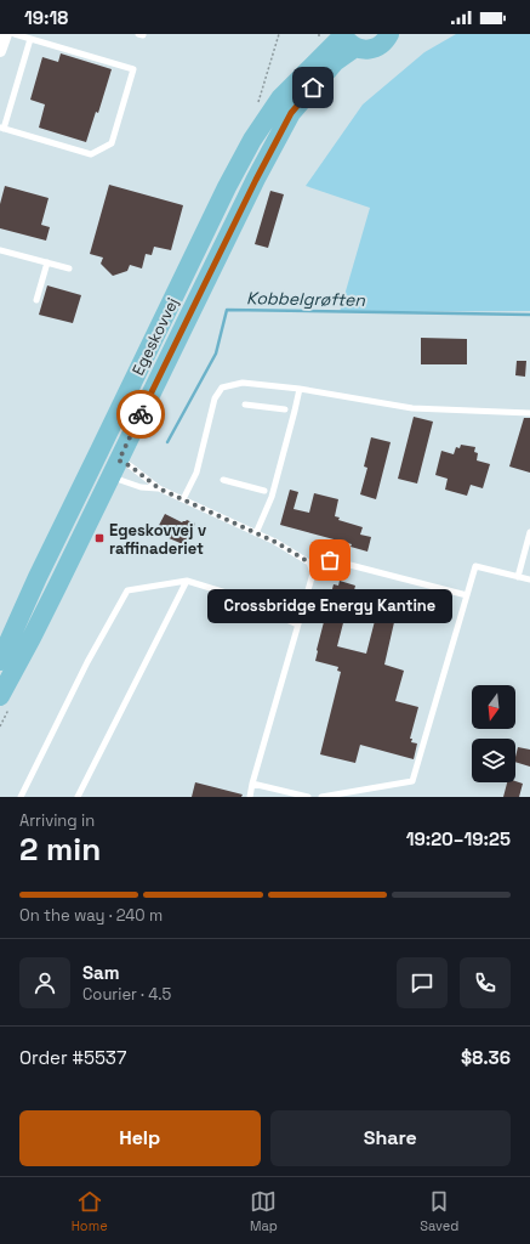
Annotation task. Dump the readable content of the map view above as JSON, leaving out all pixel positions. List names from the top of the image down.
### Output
{
  "streets": {
    "main road": ["Egeskovvej"]
  },
  "water": ["Kobbelgrøften"],
  "places": {
    "transit": ["Egeskovvej v raffinaderiet"],
    "other": ["Crossbridge Energy Kantine"]
  },
  "north": "bottom",
  "page": {
    "status": "19:18",
    "bubble": "Crossbridge Energy Kantine",
    "heading": ["2 min", "Arriving in", "19:20–19:25"],
    "panel": [
      "Sam",
      "Courier · 4.5",
      "Order #5537",
      "$8.36"
    ],
    "bar": "On the way · 240 m",
    "buttons": ["Help", "Share"],
    "tabs": ["Home", "Map", "Saved"]
  }
}
